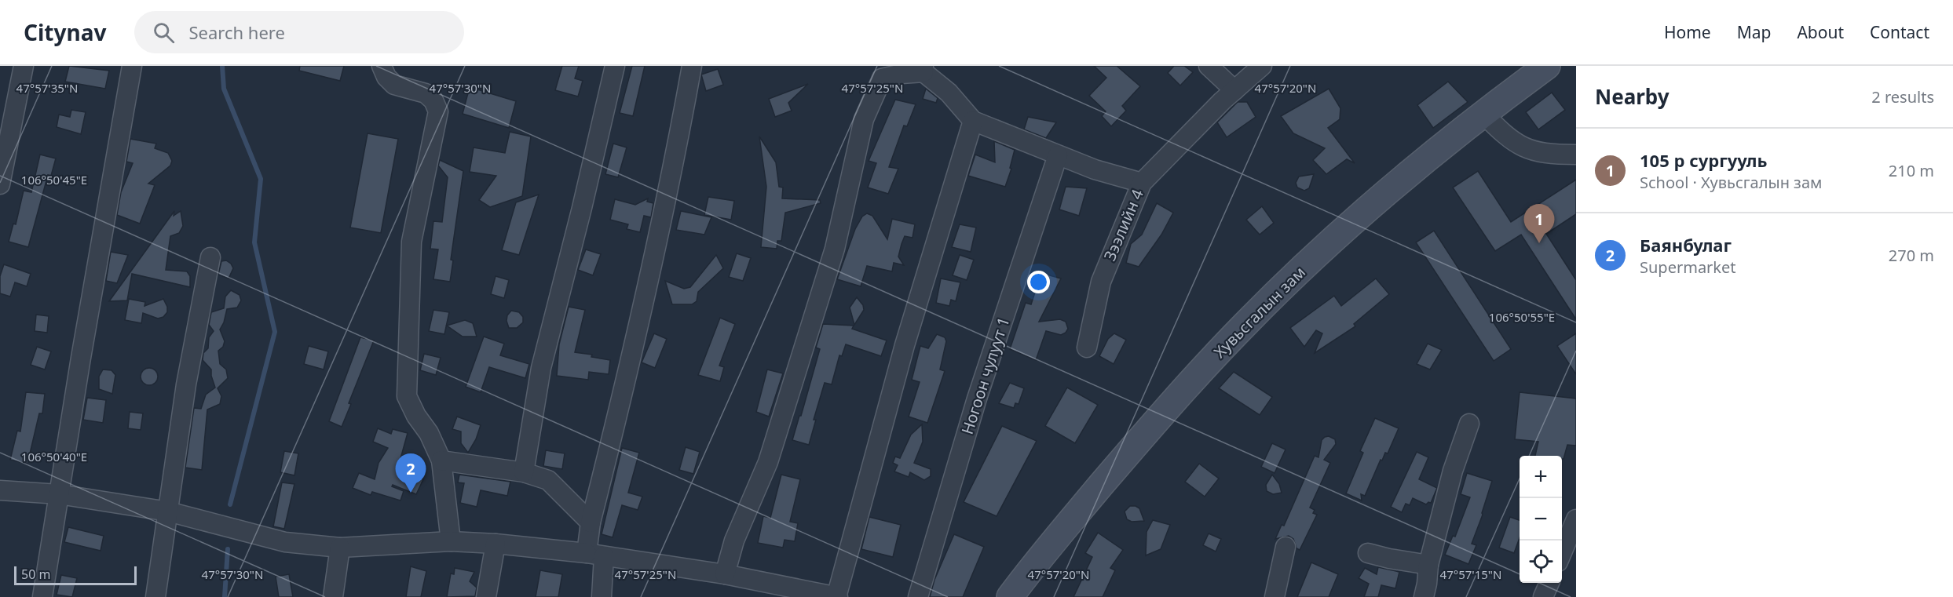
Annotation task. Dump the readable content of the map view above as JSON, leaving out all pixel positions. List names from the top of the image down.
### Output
{
  "streets": {
    "main road": ["Хувьсгалын зам"],
    "street": ["Зээлийн 4", "Ногоон чулуут 1"]
  },
  "scale_bar": "50 m",
  "page": {
    "header": "Citynav",
    "search": "Search here",
    "nav": [
      "Home",
      "Map",
      "About",
      "Contact"
    ],
    "heading": ["Nearby", "2 results"],
    "list": [
      {
        "mark": "1",
        "name": "105 р сургууль",
        "note": "School · Хувьсгалын зам",
        "value": "210 m"
      },
      {
        "mark": "2",
        "name": "Баянбулаг",
        "note": "Supermarket",
        "value": "270 m"
      }
    ],
    "pins": ["1", "2"],
    "map_buttons": ["+", "−"],
    "scale": "50 m"
  },
  "coordinates": [
    "47°57'35\"N",
    "47°57'30\"N",
    "47°57'25\"N",
    "47°57'20\"N",
    "106°50'45\"E",
    "106°50'55\"E",
    "106°50'40\"E",
    "47°57'15\"N"
  ]
}
